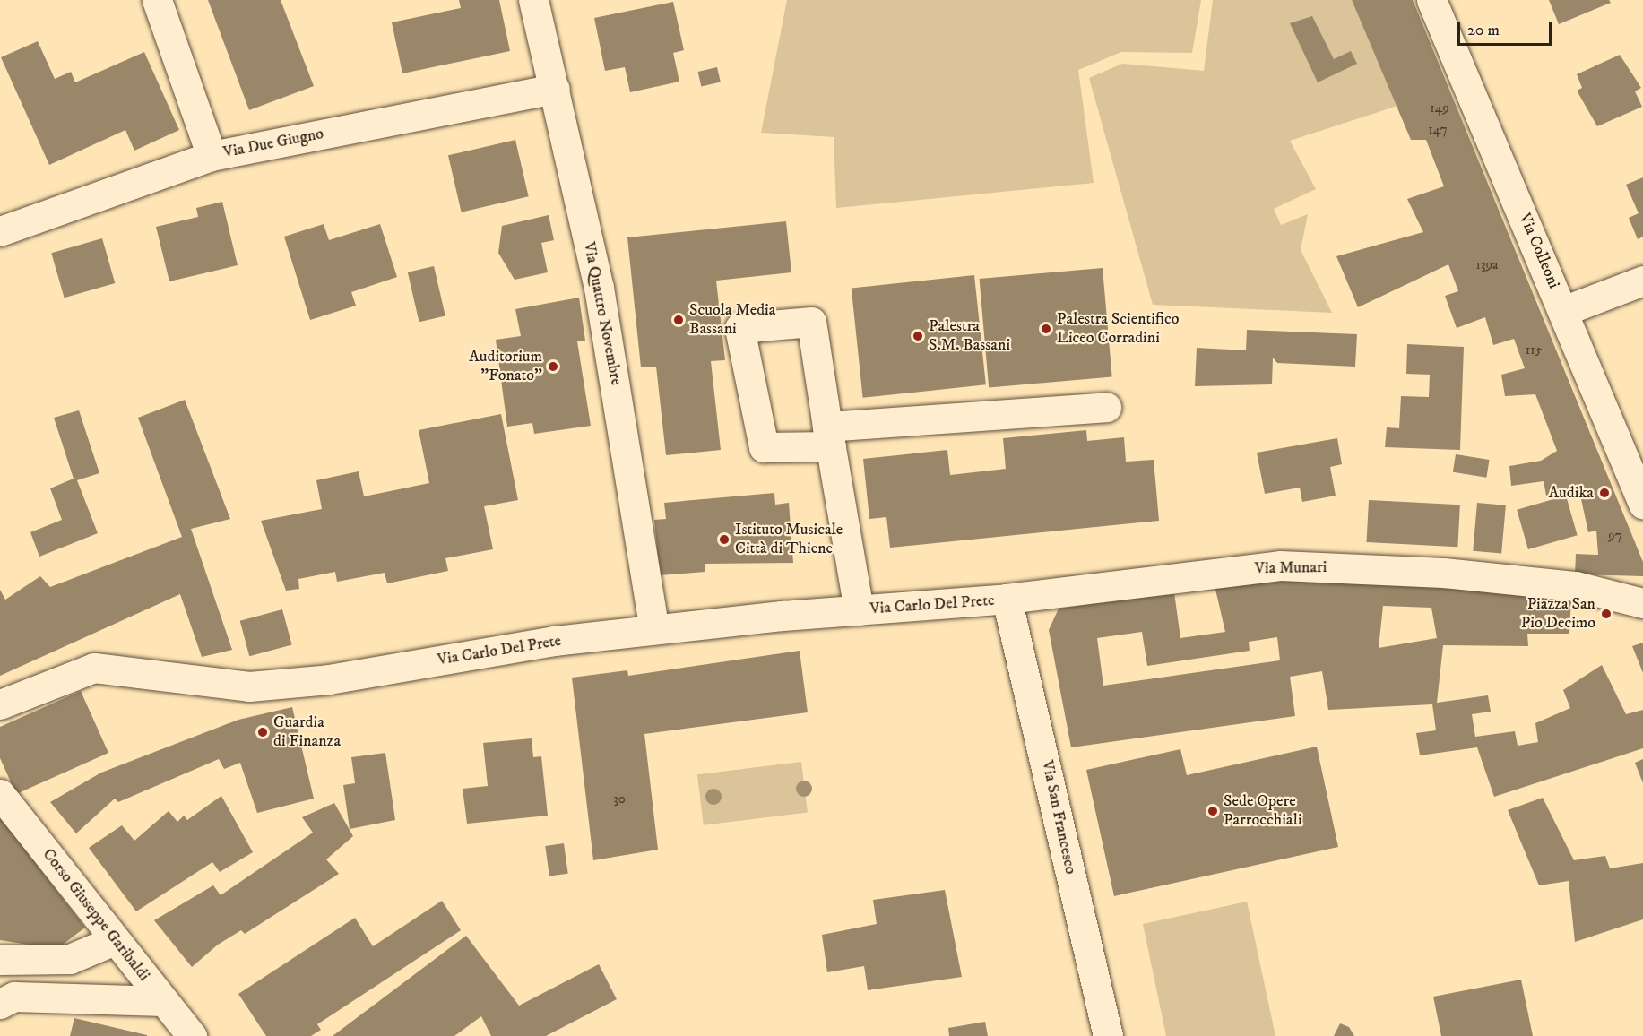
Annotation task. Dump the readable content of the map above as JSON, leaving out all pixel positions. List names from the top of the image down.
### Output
{
  "streets": {
    "street": [
      "Via Due Giugno",
      "Via Colleoni",
      "Via Quattro Novembre",
      "Via Munari",
      "Via Carlo Del Prete",
      "Via San Francesco",
      "Corso Giuseppe Garibaldi"
    ]
  },
  "crossings": [
    ["Via Due Giugno", "Via Quattro Novembre"],
    ["Via Quattro Novembre", "Via Carlo Del Prete"],
    ["Via Munari", "Via Carlo Del Prete"],
    ["Via Munari", "Via San Francesco"],
    ["Via Carlo Del Prete", "Via San Francesco"]
  ],
  "places": [
    "Scuola Media Bassani",
    "Palestra Scientifico Liceo Corradini",
    "Palestra S.M. Bassani",
    "Auditorium \"Fonato\"",
    "Audika",
    "Istituto Musicale Città di Thiene",
    "Piazza San Pio Decimo",
    "Guardia di Finanza",
    "Sede Opere Parrocchiali"
  ],
  "house_numbers": [
    "149",
    "147",
    "139a",
    "115",
    "97",
    "30"
  ],
  "scale_bar": "20 m"
}
